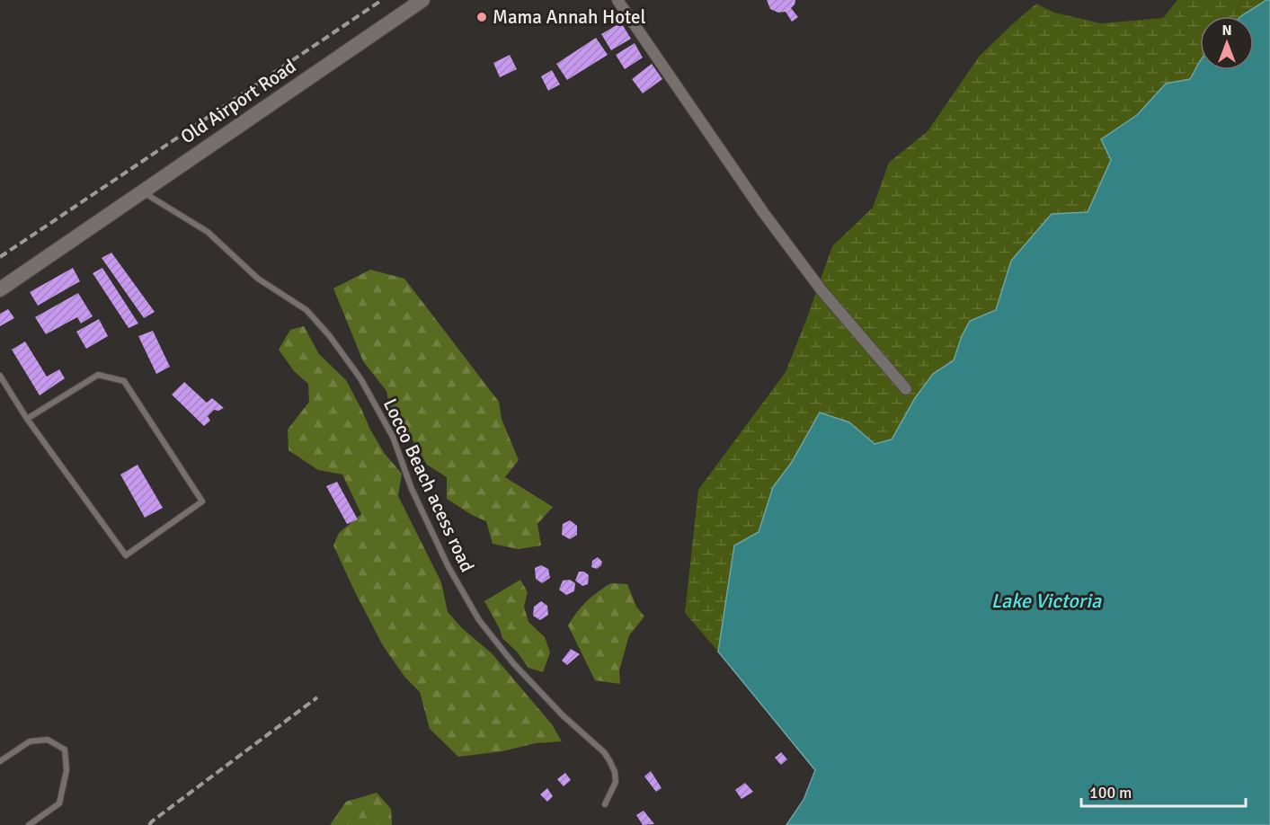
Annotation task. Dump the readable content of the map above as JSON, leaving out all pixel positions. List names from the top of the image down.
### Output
{
  "streets": {
    "main road": ["Old Airport Road"],
    "lane": ["Locco Beach acess road"]
  },
  "crossings": [
    ["Old Airport Road", "Locco Beach acess road"]
  ],
  "water": ["Lake Victoria"],
  "places": ["Mama Annah Hotel"],
  "scale_bar": "100 m",
  "north": "top"
}
